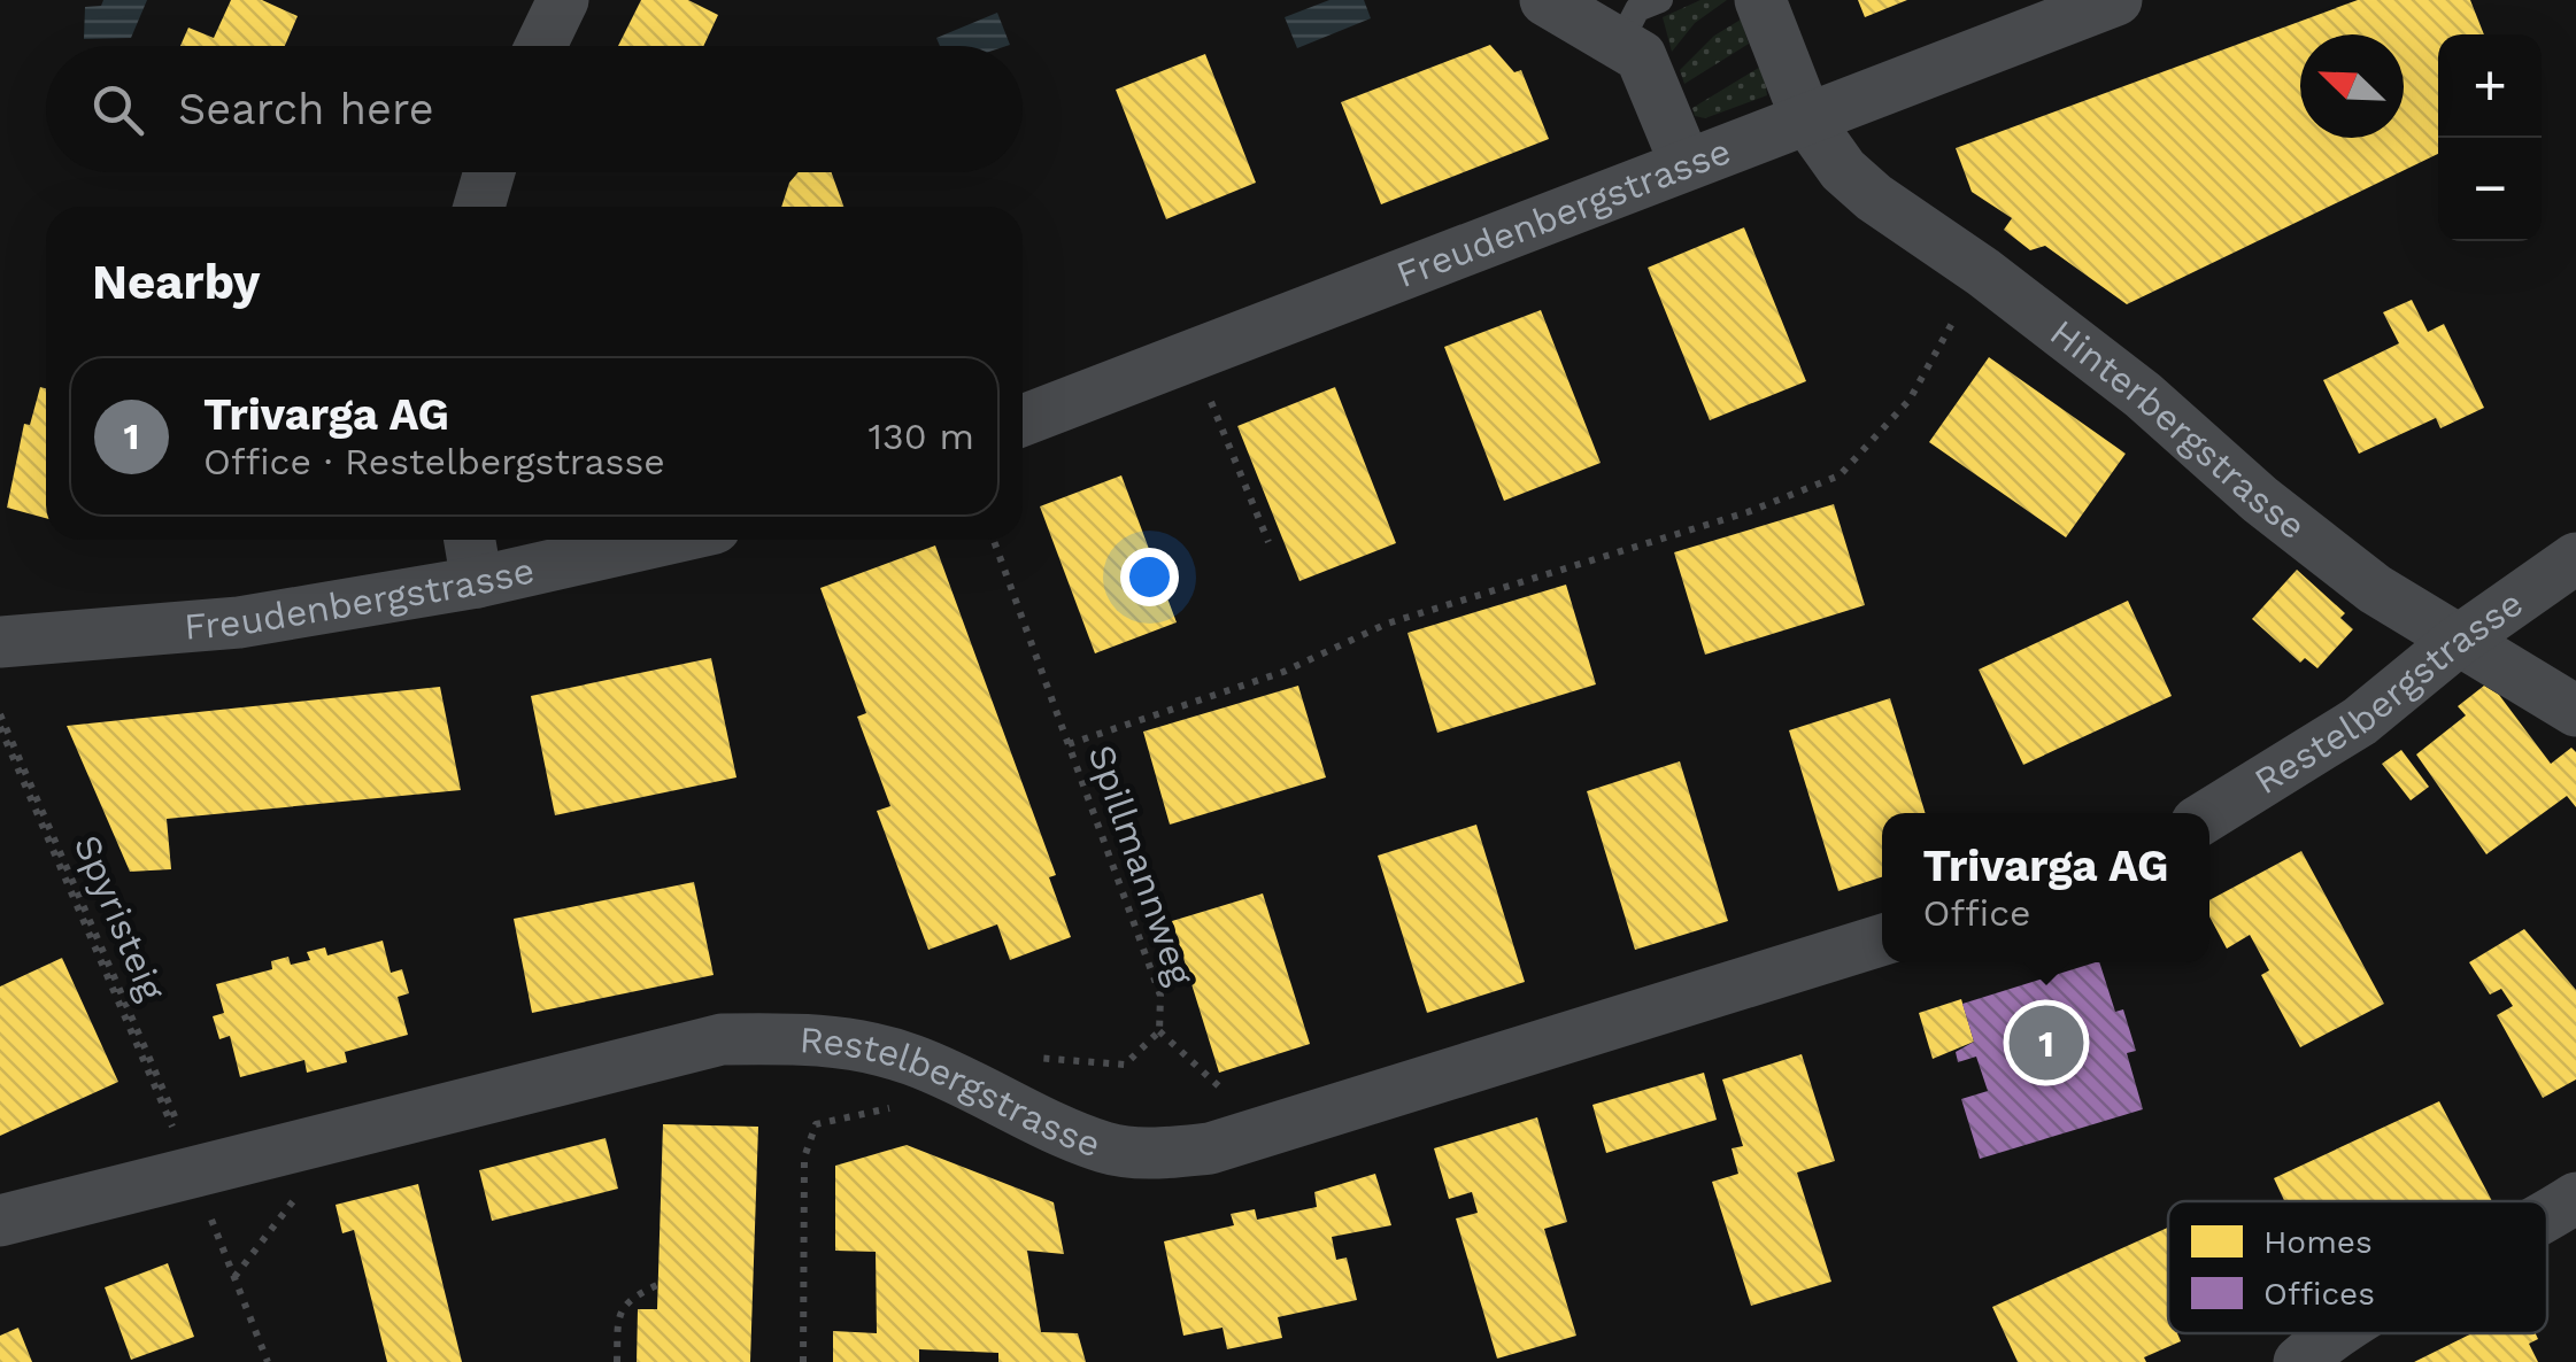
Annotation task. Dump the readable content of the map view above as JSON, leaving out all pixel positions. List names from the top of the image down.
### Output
{
  "streets": {
    "street": ["Freudenbergstrasse", "Hinterbergstrasse", "Restelbergstrasse"],
    "path": ["Spillmannweg", "Spyristeig"]
  },
  "crossings": [
    ["Freudenbergstrasse", "Hinterbergstrasse"],
    ["Hinterbergstrasse", "Restelbergstrasse"]
  ],
  "legend": ["Homes", "Offices"],
  "north": "top left",
  "page": {
    "map_buttons": ["+", "−"],
    "search": "Search here",
    "heading": "Nearby",
    "list": [
      {
        "mark": "1",
        "name": "Trivarga AG",
        "note": "Office · Restelbergstrasse",
        "value": "130 m"
      }
    ],
    "popup": ["Trivarga AG", "Office"],
    "pins": "1"
  }
}
